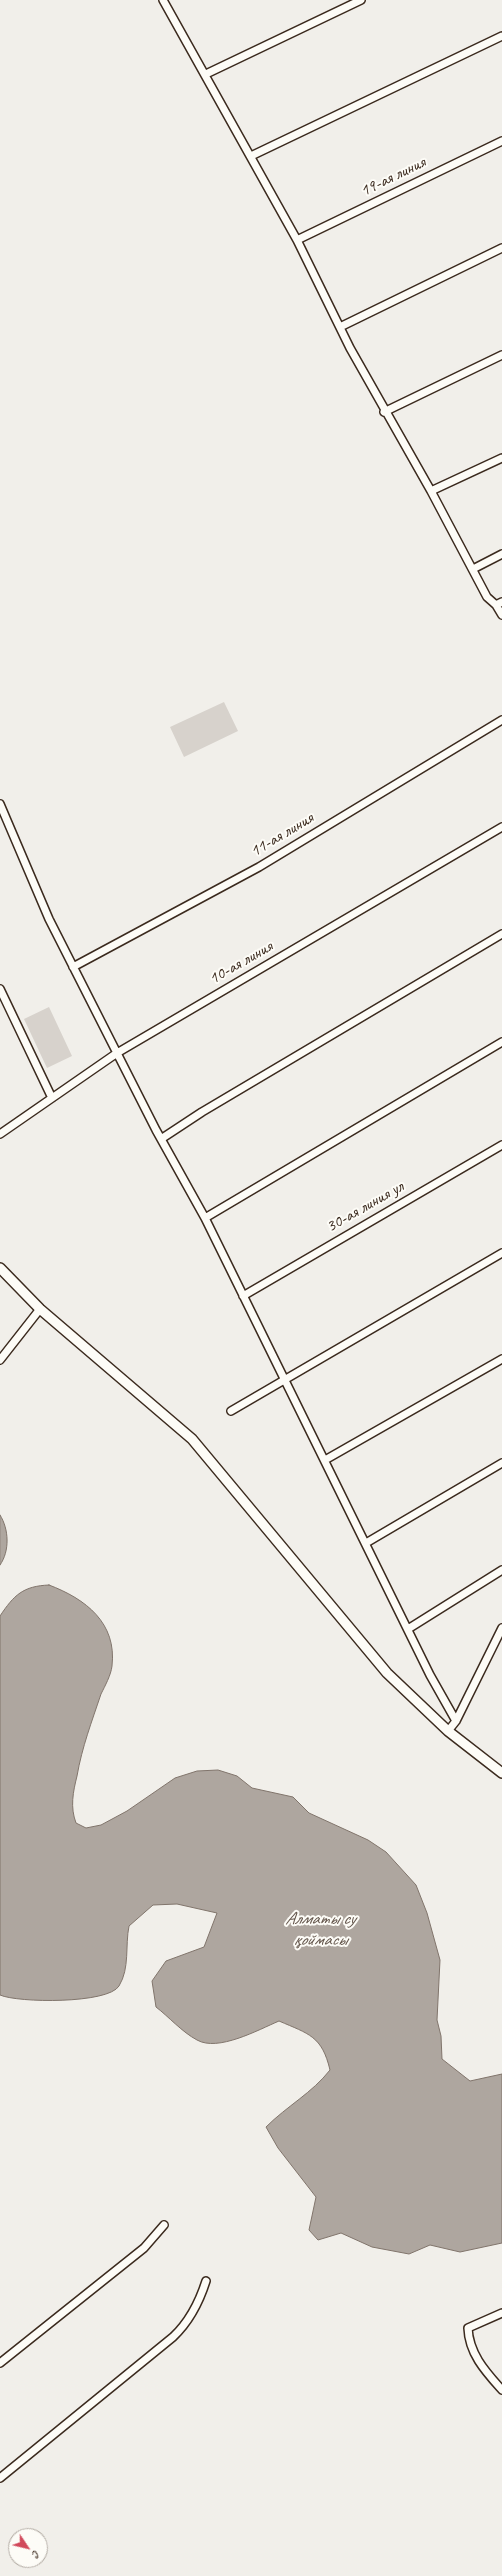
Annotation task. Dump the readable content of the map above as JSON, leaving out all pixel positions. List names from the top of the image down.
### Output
{
  "streets": {
    "street": [
      "19-ая линия",
      "11-ая линия",
      "10-ая линия",
      "30-ая линия ул"
    ]
  },
  "water": ["Алматы су қоймасы"],
  "north": "bottom right"
}
